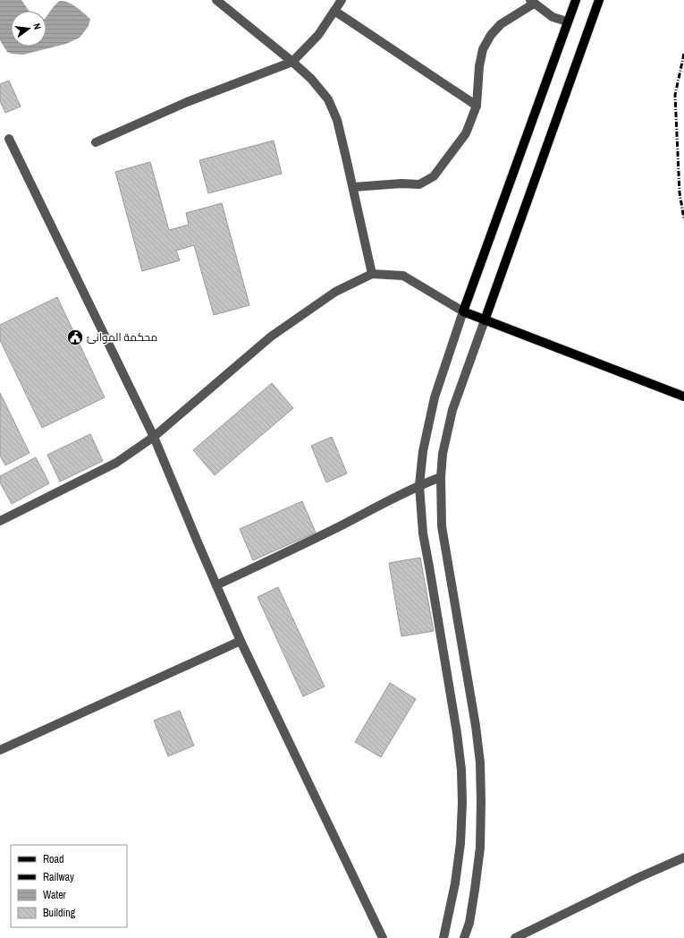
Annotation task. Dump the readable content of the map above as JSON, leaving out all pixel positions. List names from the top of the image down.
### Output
{
  "places": {
    "public building": ["محكمة الموانئ"]
  },
  "legend": [
    "Road",
    "Railway",
    "Water",
    "Building"
  ],
  "north": "right"
}
